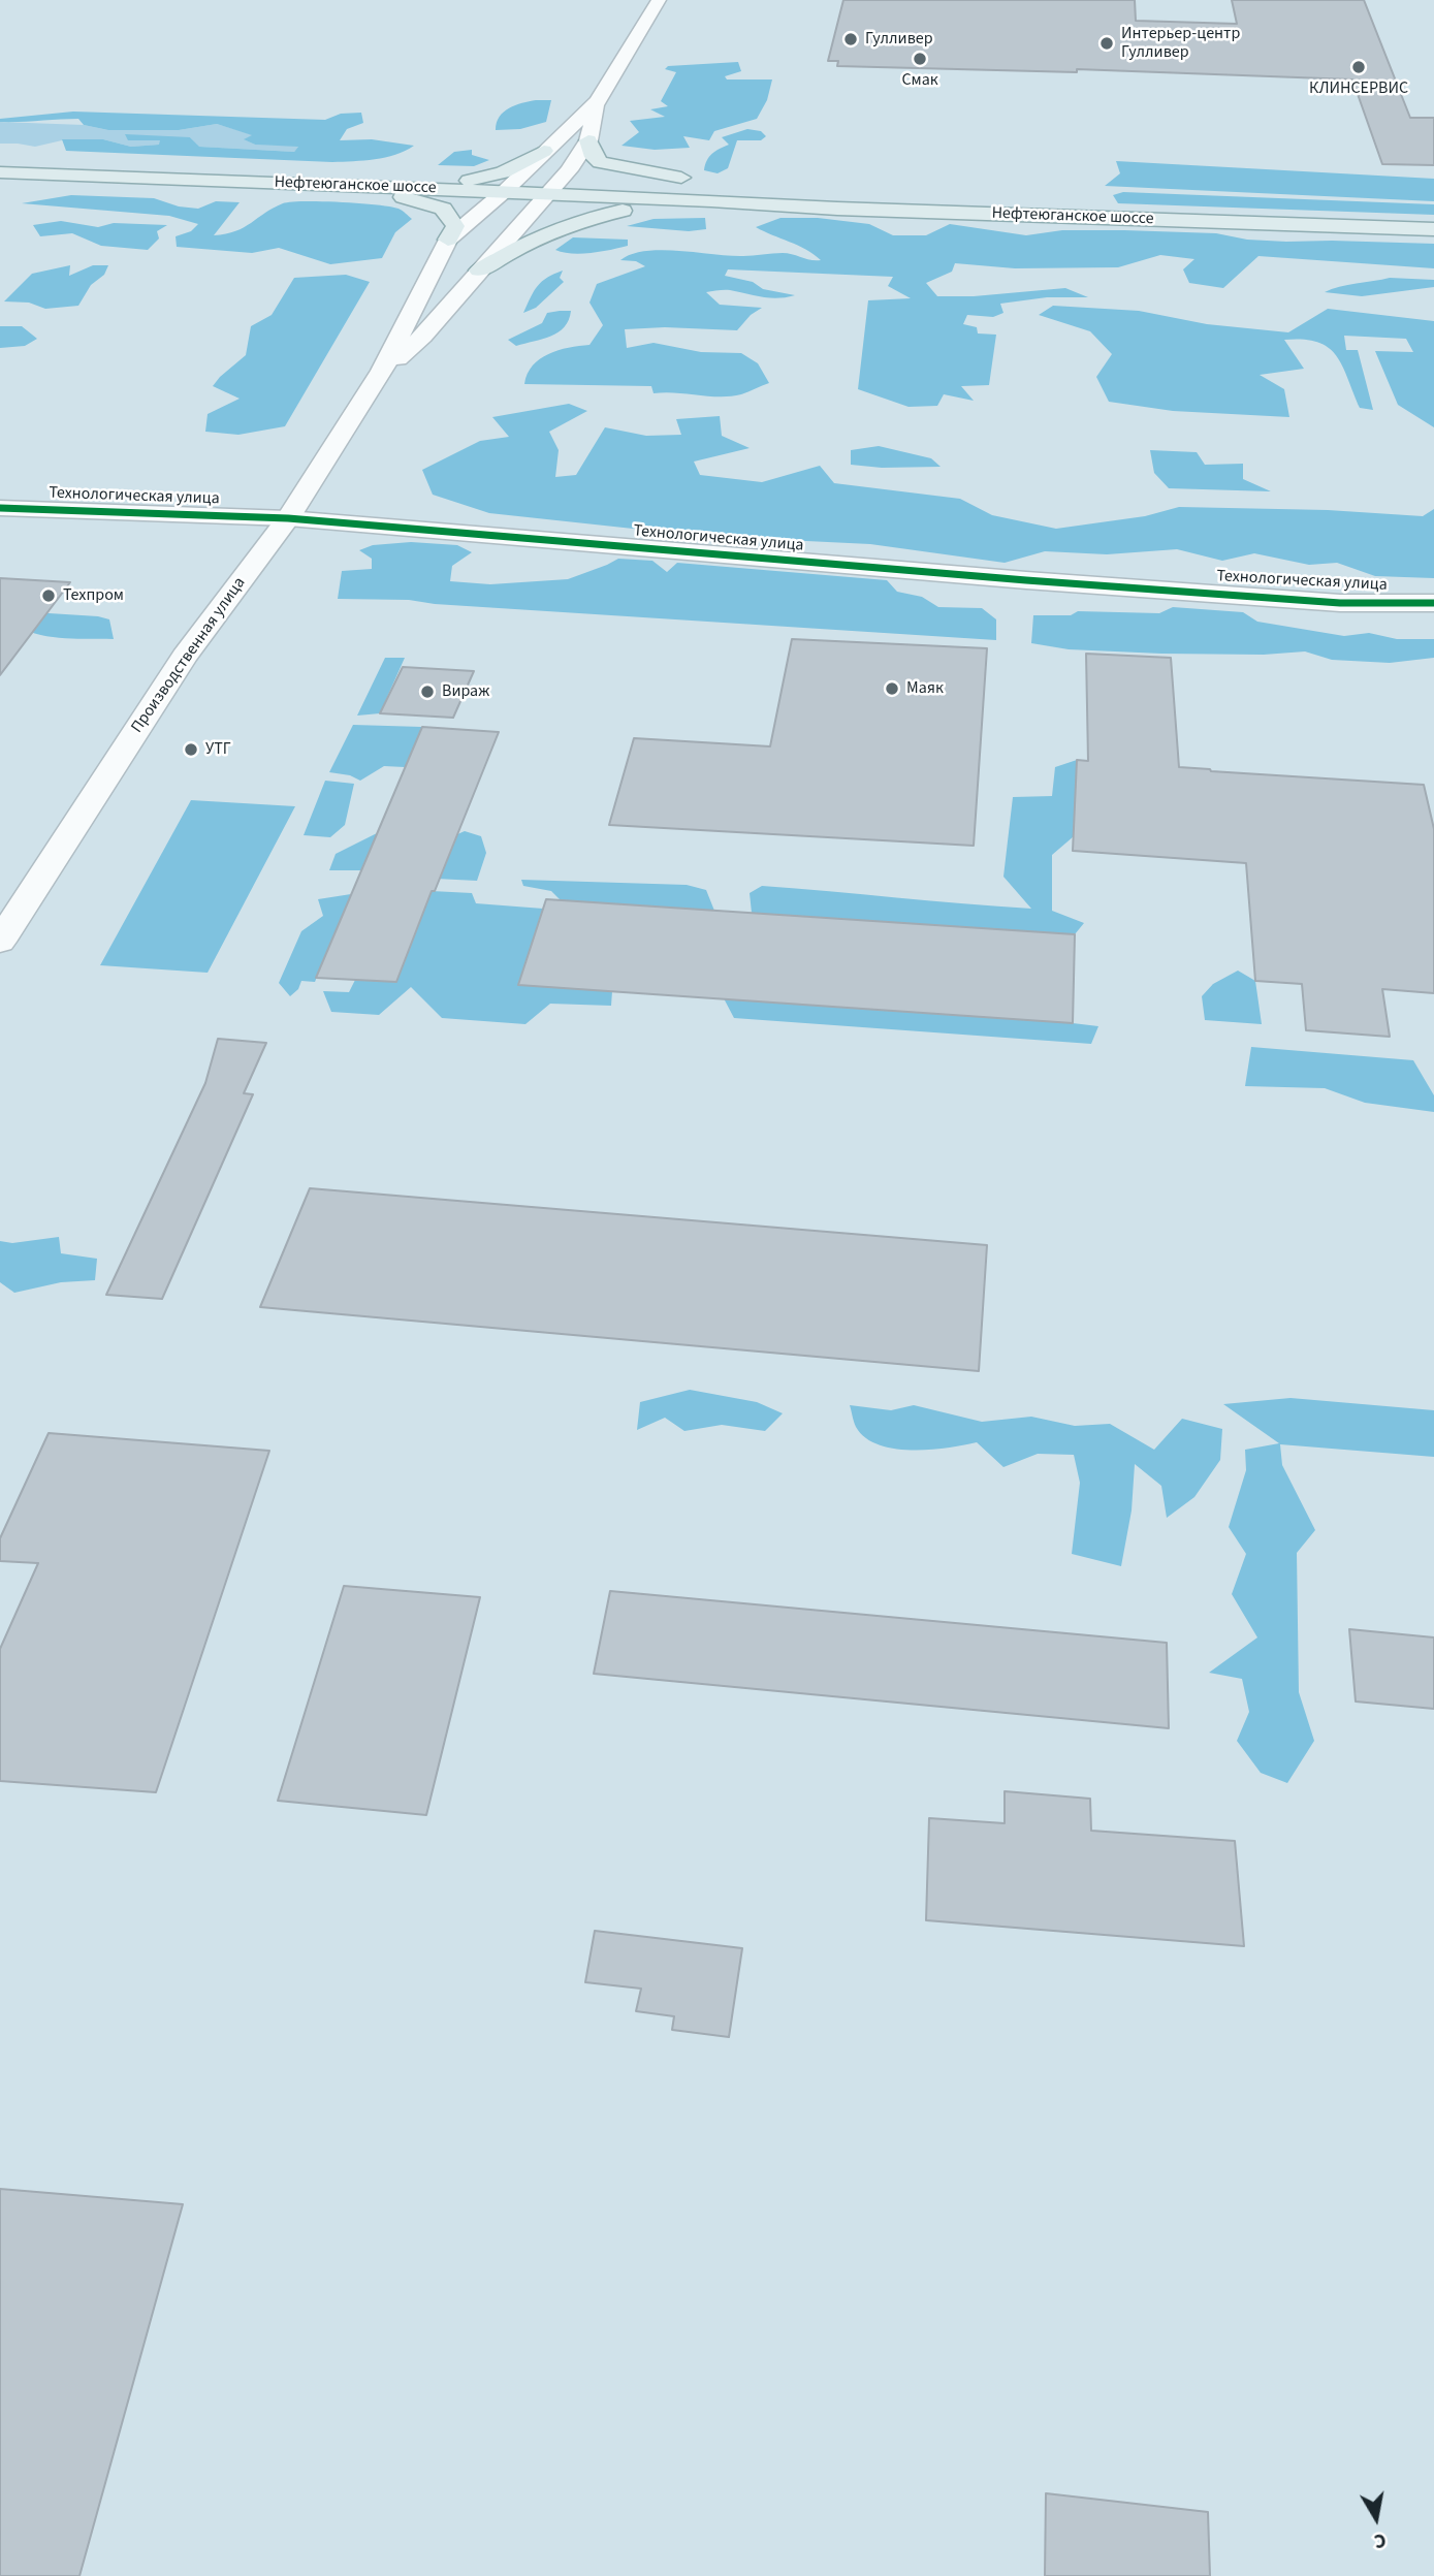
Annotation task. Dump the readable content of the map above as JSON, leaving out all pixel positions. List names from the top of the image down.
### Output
{
  "streets": {
    "main road": ["Нефтеюганское шоссе", "Технологическая улица", "Производственная улица"]
  },
  "crossings": [
    ["Нефтеюганское шоссе", "Производственная улица"],
    ["Технологическая улица", "Производственная улица"]
  ],
  "places": [
    "Гулливер",
    "Интерьер-центр Гулливер",
    "Смак",
    "КЛИНСЕРВИС",
    "Техпром",
    "Маяк",
    "Вираж",
    "УТГ"
  ],
  "north": "bottom"
}
